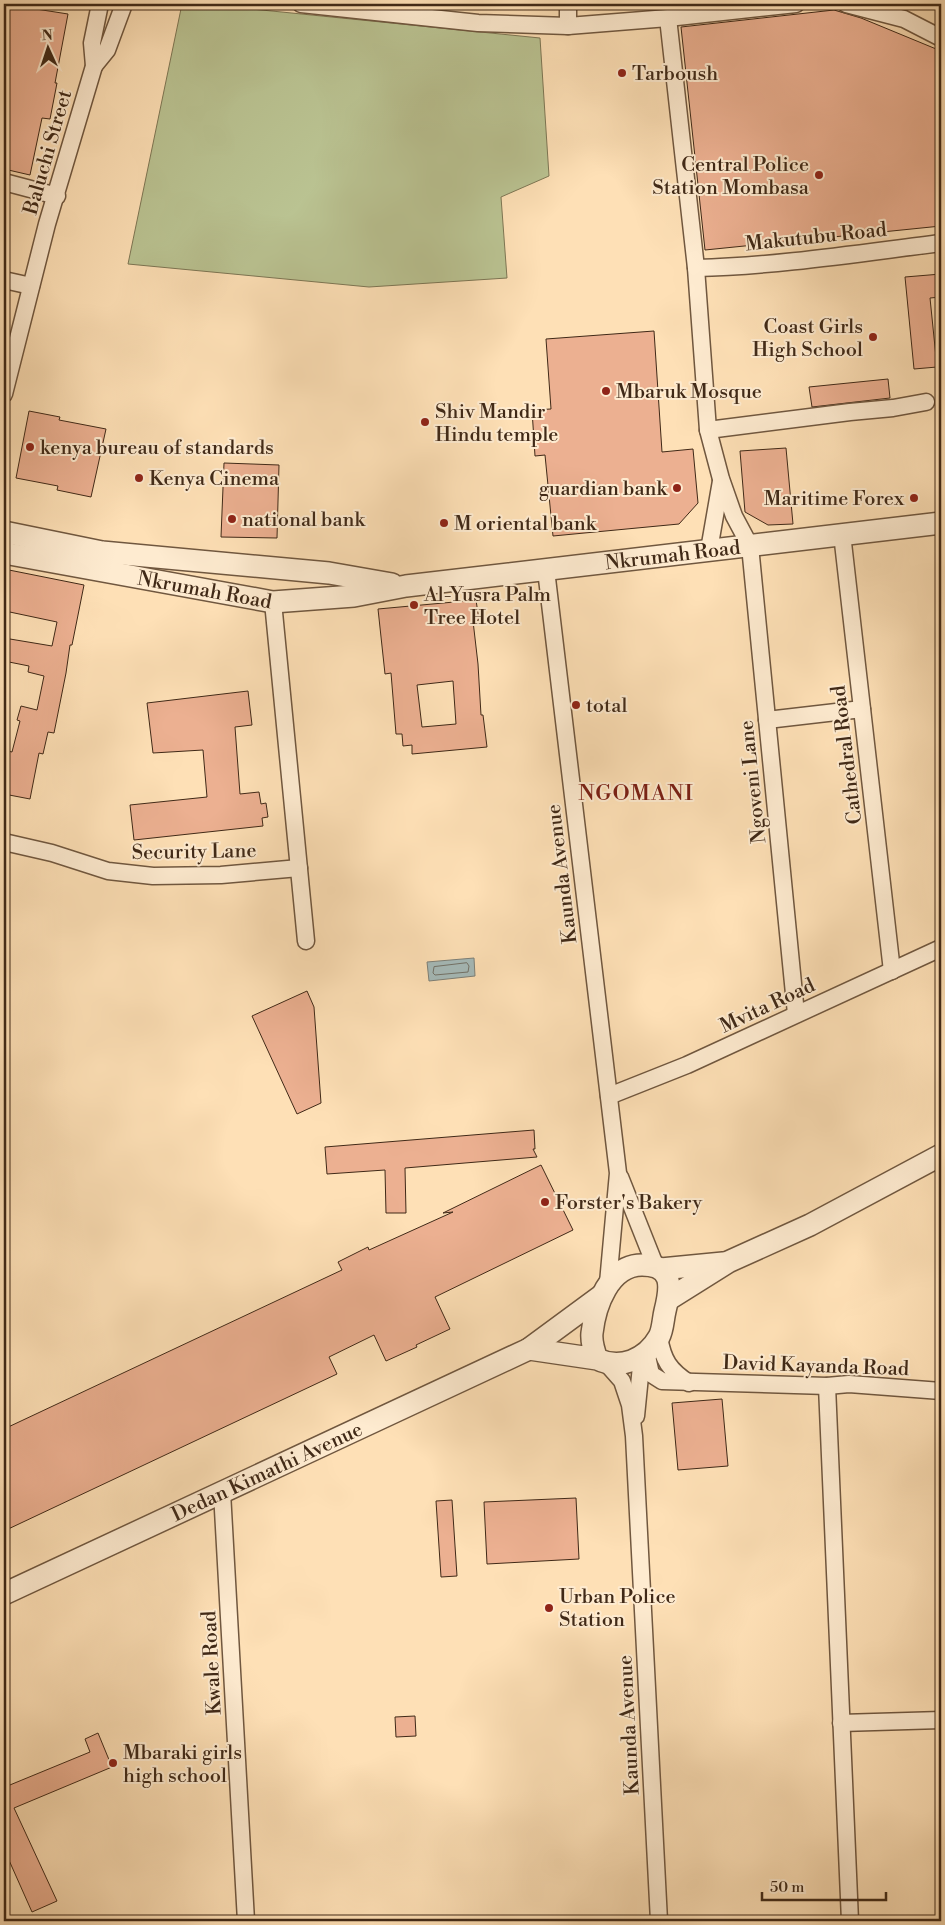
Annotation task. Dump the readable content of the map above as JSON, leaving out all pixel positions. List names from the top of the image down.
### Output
{
  "streets": {
    "street": [
      "Baluchi Street",
      "Makutubu Road",
      "Nkrumah Road",
      "Cathedral Road",
      "Ngoveni Lane",
      "Security Lane",
      "Kaunda Avenue",
      "Mvita Road",
      "David Kayanda Road",
      "Dedan Kimathi Avenue",
      "Kwale Road"
    ]
  },
  "crossings": [
    ["Nkrumah Road", "Cathedral Road"],
    ["Nkrumah Road", "Ngoveni Lane"],
    ["Nkrumah Road", "Kaunda Avenue"],
    ["Cathedral Road", "Mvita Road"],
    ["Ngoveni Lane", "Mvita Road"],
    ["Kaunda Avenue", "Mvita Road"],
    ["David Kayanda Road", "Dedan Kimathi Avenue"],
    ["Dedan Kimathi Avenue", "Kwale Road"]
  ],
  "districts": ["NGOMANI"],
  "places": [
    "Tarboush",
    "Central Police Station Mombasa",
    "Coast Girls High School",
    "Mbaruk Mosque",
    "Shiv Mandir Hindu temple",
    "kenya bureau of standards",
    "Kenya Cinema",
    "guardian bank",
    "Maritime Forex",
    "national bank",
    "M oriental bank",
    "Al-Yusra Palm Tree Hotel",
    "total",
    "Forster's Bakery",
    "Urban Police Station",
    "Mbaraki girls high school"
  ],
  "scale_bar": "50 m",
  "north": "top"
}
